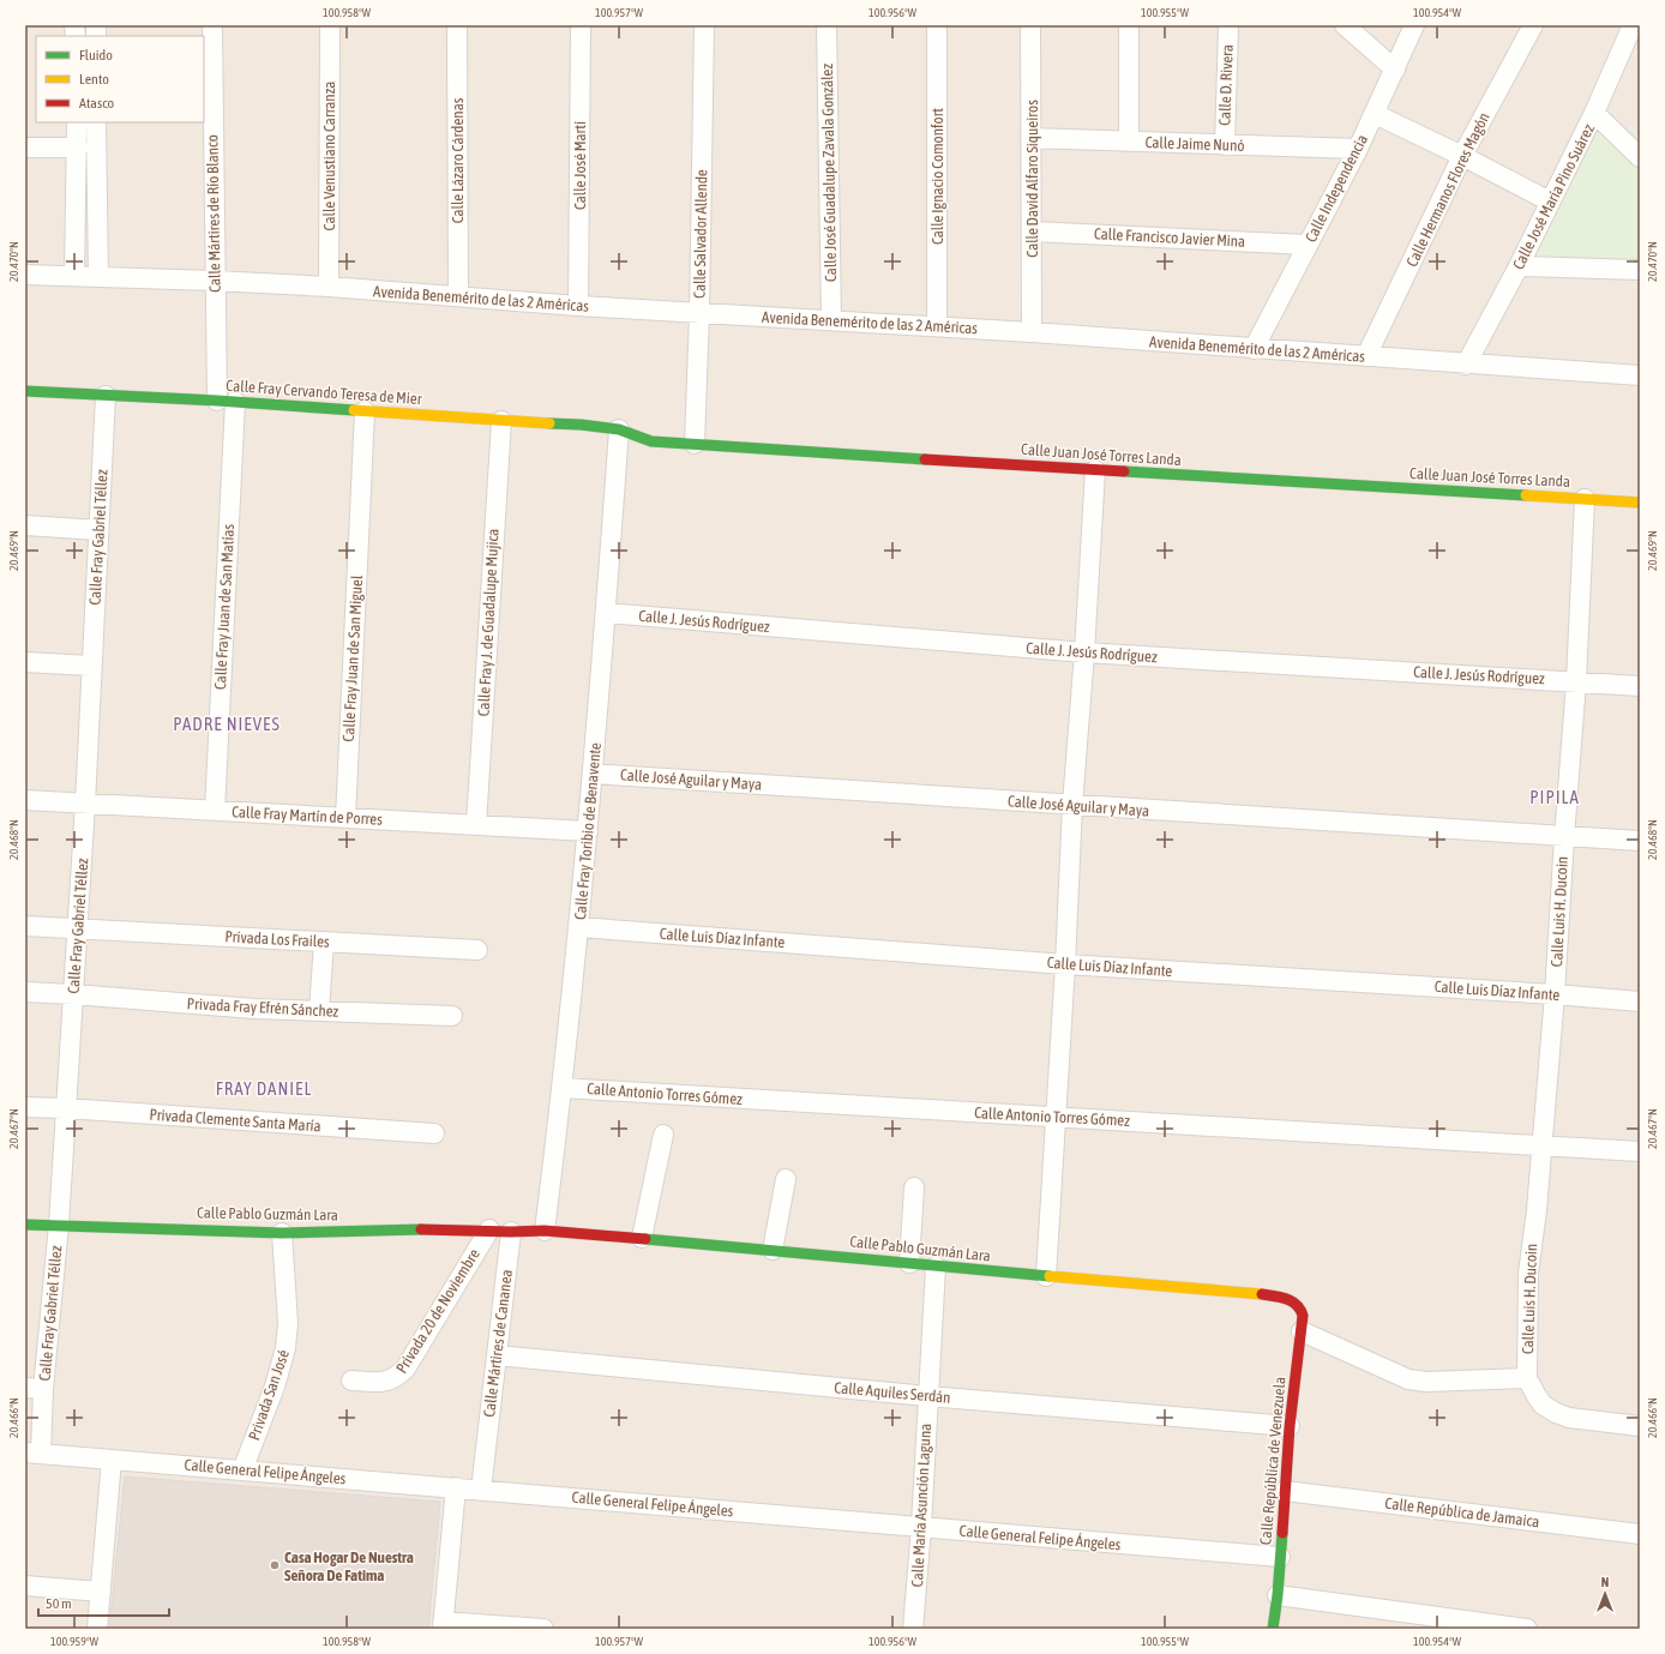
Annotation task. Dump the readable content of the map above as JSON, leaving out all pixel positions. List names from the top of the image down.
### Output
{
  "streets": {
    "street": [
      "Calle D. Rivera",
      "Calle Jaime Nunó",
      "Calle Venustiano Carranza",
      "Calle Lázaro Cárdenas",
      "Calle José Martí",
      "Calle José Guadalupe Zavala González",
      "Calle Ignacio Comonfort",
      "Calle David Alfaro Siqueiros",
      "Calle Independencia",
      "Calle Hermanos Flores Magón",
      "Calle José María Pino Suárez",
      "Calle Mártires de Río Blanco",
      "Calle Salvador Allende",
      "Calle Francisco Javier Mina",
      "Avenida Benemérito de las 2 Américas",
      "Calle Fray Cervando Teresa de Mier",
      "Calle Juan José Torres Landa",
      "Calle Fray Gabriel Téllez",
      "Calle Fray Juan de San Matías",
      "Calle J. Jesús Rodríguez",
      "Calle Fray J. de Guadalupe Mujica",
      "Calle Fray Juan de San Miguel",
      "Calle José Aguilar y Maya",
      "Calle Fray Martín de Porres",
      "Calle Fray Toribio de Benavente",
      "Calle Luis H. Ducoin",
      "Calle Luis Díaz Infante",
      "Privada Los Frailes",
      "Privada Fray Efrén Sánchez",
      "Calle Antonio Torres Gómez",
      "Privada Clemente Santa María",
      "Calle Pablo Guzmán Lara",
      "Privada 20 de Noviembre",
      "Calle Mártires de Cananea",
      "Calle Aquiles Serdán",
      "Privada San José",
      "Calle República de Venezuela",
      "Calle General Felipe Ángeles",
      "Calle María Asunción Laguna",
      "Calle República de Jamaica"
    ]
  },
  "crossings": [
    ["Calle D. Rivera", "Calle Jaime Nunó"],
    ["Calle Jaime Nunó", "Calle David Alfaro Siqueiros"],
    ["Calle Jaime Nunó", "Calle Independencia"],
    ["Calle Venustiano Carranza", "Avenida Benemérito de las 2 Américas"],
    ["Calle Lázaro Cárdenas", "Avenida Benemérito de las 2 Américas"],
    ["Calle José Martí", "Avenida Benemérito de las 2 Américas"],
    ["Calle José Guadalupe Zavala González", "Avenida Benemérito de las 2 Américas"],
    ["Calle Ignacio Comonfort", "Avenida Benemérito de las 2 Américas"],
    ["Calle David Alfaro Siqueiros", "Calle Francisco Javier Mina"],
    ["Calle David Alfaro Siqueiros", "Avenida Benemérito de las 2 Américas"],
    ["Calle Independencia", "Calle Francisco Javier Mina"],
    ["Calle Independencia", "Avenida Benemérito de las 2 Américas"],
    ["Calle Hermanos Flores Magón", "Avenida Benemérito de las 2 Américas"],
    ["Calle José María Pino Suárez", "Avenida Benemérito de las 2 Américas"],
    ["Calle Mártires de Río Blanco", "Avenida Benemérito de las 2 Américas"],
    ["Calle Mártires de Río Blanco", "Calle Fray Cervando Teresa de Mier"],
    ["Calle Mártires de Río Blanco", "Calle Fray Juan de San Matías"],
    ["Calle Salvador Allende", "Avenida Benemérito de las 2 Américas"],
    ["Calle Salvador Allende", "Calle Juan José Torres Landa"],
    ["Calle Fray Cervando Teresa de Mier", "Calle Juan José Torres Landa"],
    ["Calle Fray Cervando Teresa de Mier", "Calle Fray Gabriel Téllez"],
    ["Calle Fray Cervando Teresa de Mier", "Calle Fray Juan de San Matías"],
    ["Calle Fray Cervando Teresa de Mier", "Calle Fray J. de Guadalupe Mujica"],
    ["Calle Fray Cervando Teresa de Mier", "Calle Fray Juan de San Miguel"],
    ["Calle Fray Cervando Teresa de Mier", "Calle Fray Toribio de Benavente"],
    ["Calle Juan José Torres Landa", "Calle Fray Toribio de Benavente"],
    ["Calle Juan José Torres Landa", "Calle Luis H. Ducoin"],
    ["Calle Fray Gabriel Téllez", "Calle Fray Martín de Porres"],
    ["Calle Fray Gabriel Téllez", "Privada Los Frailes"],
    ["Calle Fray Gabriel Téllez", "Privada Fray Efrén Sánchez"],
    ["Calle Fray Gabriel Téllez", "Privada Clemente Santa María"],
    ["Calle Fray Gabriel Téllez", "Calle Pablo Guzmán Lara"],
    ["Calle Fray Gabriel Téllez", "Calle General Felipe Ángeles"],
    ["Calle Fray Juan de San Matías", "Calle Fray Martín de Porres"],
    ["Calle J. Jesús Rodríguez", "Calle Fray Toribio de Benavente"],
    ["Calle J. Jesús Rodríguez", "Calle Luis H. Ducoin"],
    ["Calle Fray J. de Guadalupe Mujica", "Calle Fray Martín de Porres"],
    ["Calle Fray Juan de San Miguel", "Calle Fray Martín de Porres"],
    ["Calle José Aguilar y Maya", "Calle Fray Toribio de Benavente"],
    ["Calle José Aguilar y Maya", "Calle Luis H. Ducoin"],
    ["Calle Fray Martín de Porres", "Calle Fray Toribio de Benavente"],
    ["Calle Fray Toribio de Benavente", "Calle Luis Díaz Infante"],
    ["Calle Fray Toribio de Benavente", "Calle Antonio Torres Gómez"],
    ["Calle Fray Toribio de Benavente", "Calle Pablo Guzmán Lara"],
    ["Calle Luis H. Ducoin", "Calle Luis Díaz Infante"],
    ["Calle Luis H. Ducoin", "Calle Antonio Torres Gómez"],
    ["Calle Pablo Guzmán Lara", "Privada 20 de Noviembre"],
    ["Calle Pablo Guzmán Lara", "Calle Mártires de Cananea"],
    ["Calle Pablo Guzmán Lara", "Privada San José"],
    ["Calle Pablo Guzmán Lara", "Calle República de Venezuela"],
    ["Calle Pablo Guzmán Lara", "Calle María Asunción Laguna"],
    ["Calle Mártires de Cananea", "Calle Aquiles Serdán"],
    ["Calle Mártires de Cananea", "Calle General Felipe Ángeles"],
    ["Calle Aquiles Serdán", "Calle República de Venezuela"],
    ["Calle Aquiles Serdán", "Calle María Asunción Laguna"],
    ["Privada San José", "Calle General Felipe Ángeles"],
    ["Calle República de Venezuela", "Calle General Felipe Ángeles"],
    ["Calle República de Venezuela", "Calle República de Jamaica"],
    ["Calle General Felipe Ángeles", "Calle María Asunción Laguna"]
  ],
  "districts": ["PADRE NIEVES", "PIPILA", "FRAY DANIEL"],
  "places": ["Casa Hogar De Nuestra Señora De Fatima"],
  "legend": ["Fluido", "Lento", "Atasco"],
  "scale_bar": "50 m",
  "north": "top",
  "coordinates": [
    "100.958°W",
    "100.957°W",
    "100.956°W",
    "100.955°W",
    "100.954°W",
    "20.470°N",
    "20.469°N",
    "20.468°N",
    "20.467°N",
    "20.466°N",
    "100.959°W"
  ]
}
